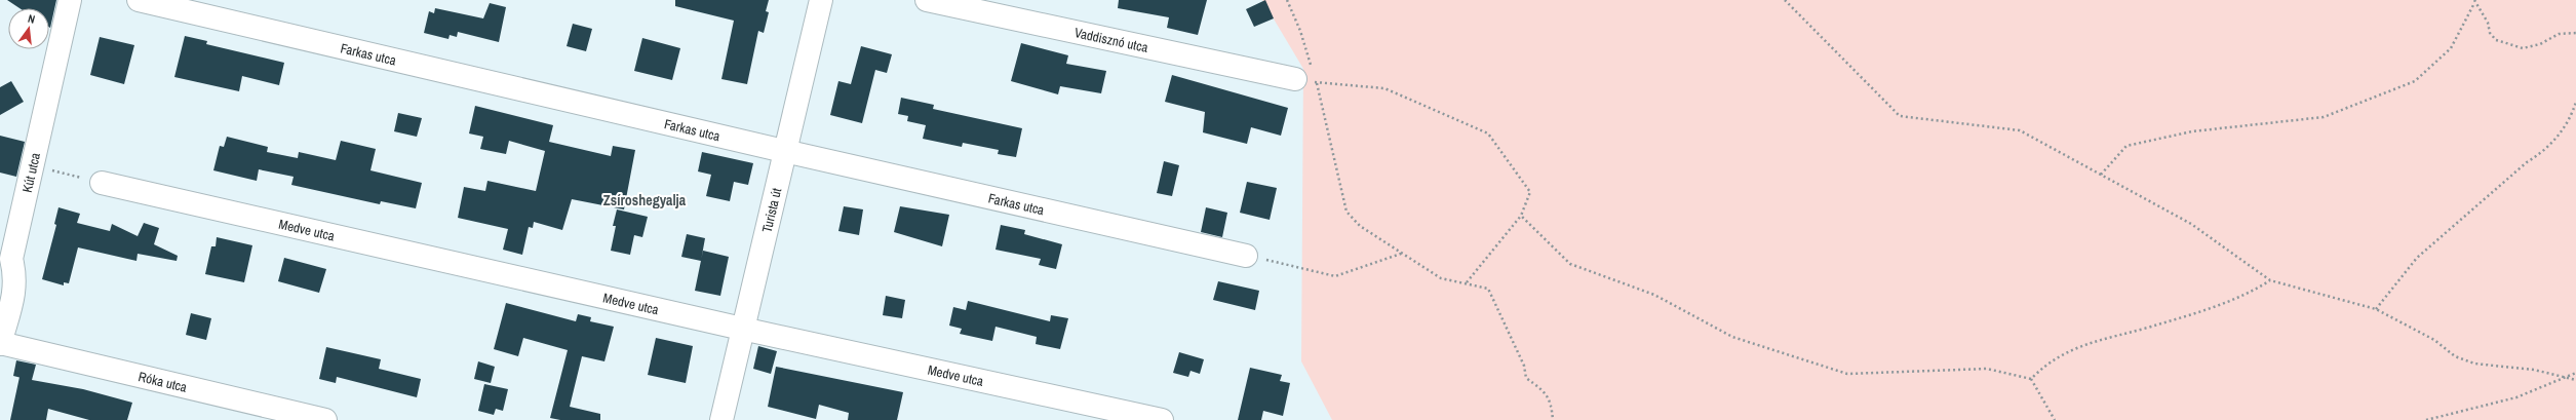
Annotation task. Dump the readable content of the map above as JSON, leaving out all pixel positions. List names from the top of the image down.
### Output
{
  "streets": {
    "street": [
      "Vaddisznó utca",
      "Farkas utca",
      "Kút utca",
      "Turista út",
      "Medve utca",
      "Róka utca"
    ]
  },
  "crossings": [
    ["Farkas utca", "Turista út"],
    ["Kút utca", "Róka utca"],
    ["Turista út", "Medve utca"]
  ],
  "districts": ["Zsíroshegyalja"],
  "north": "top"
}
